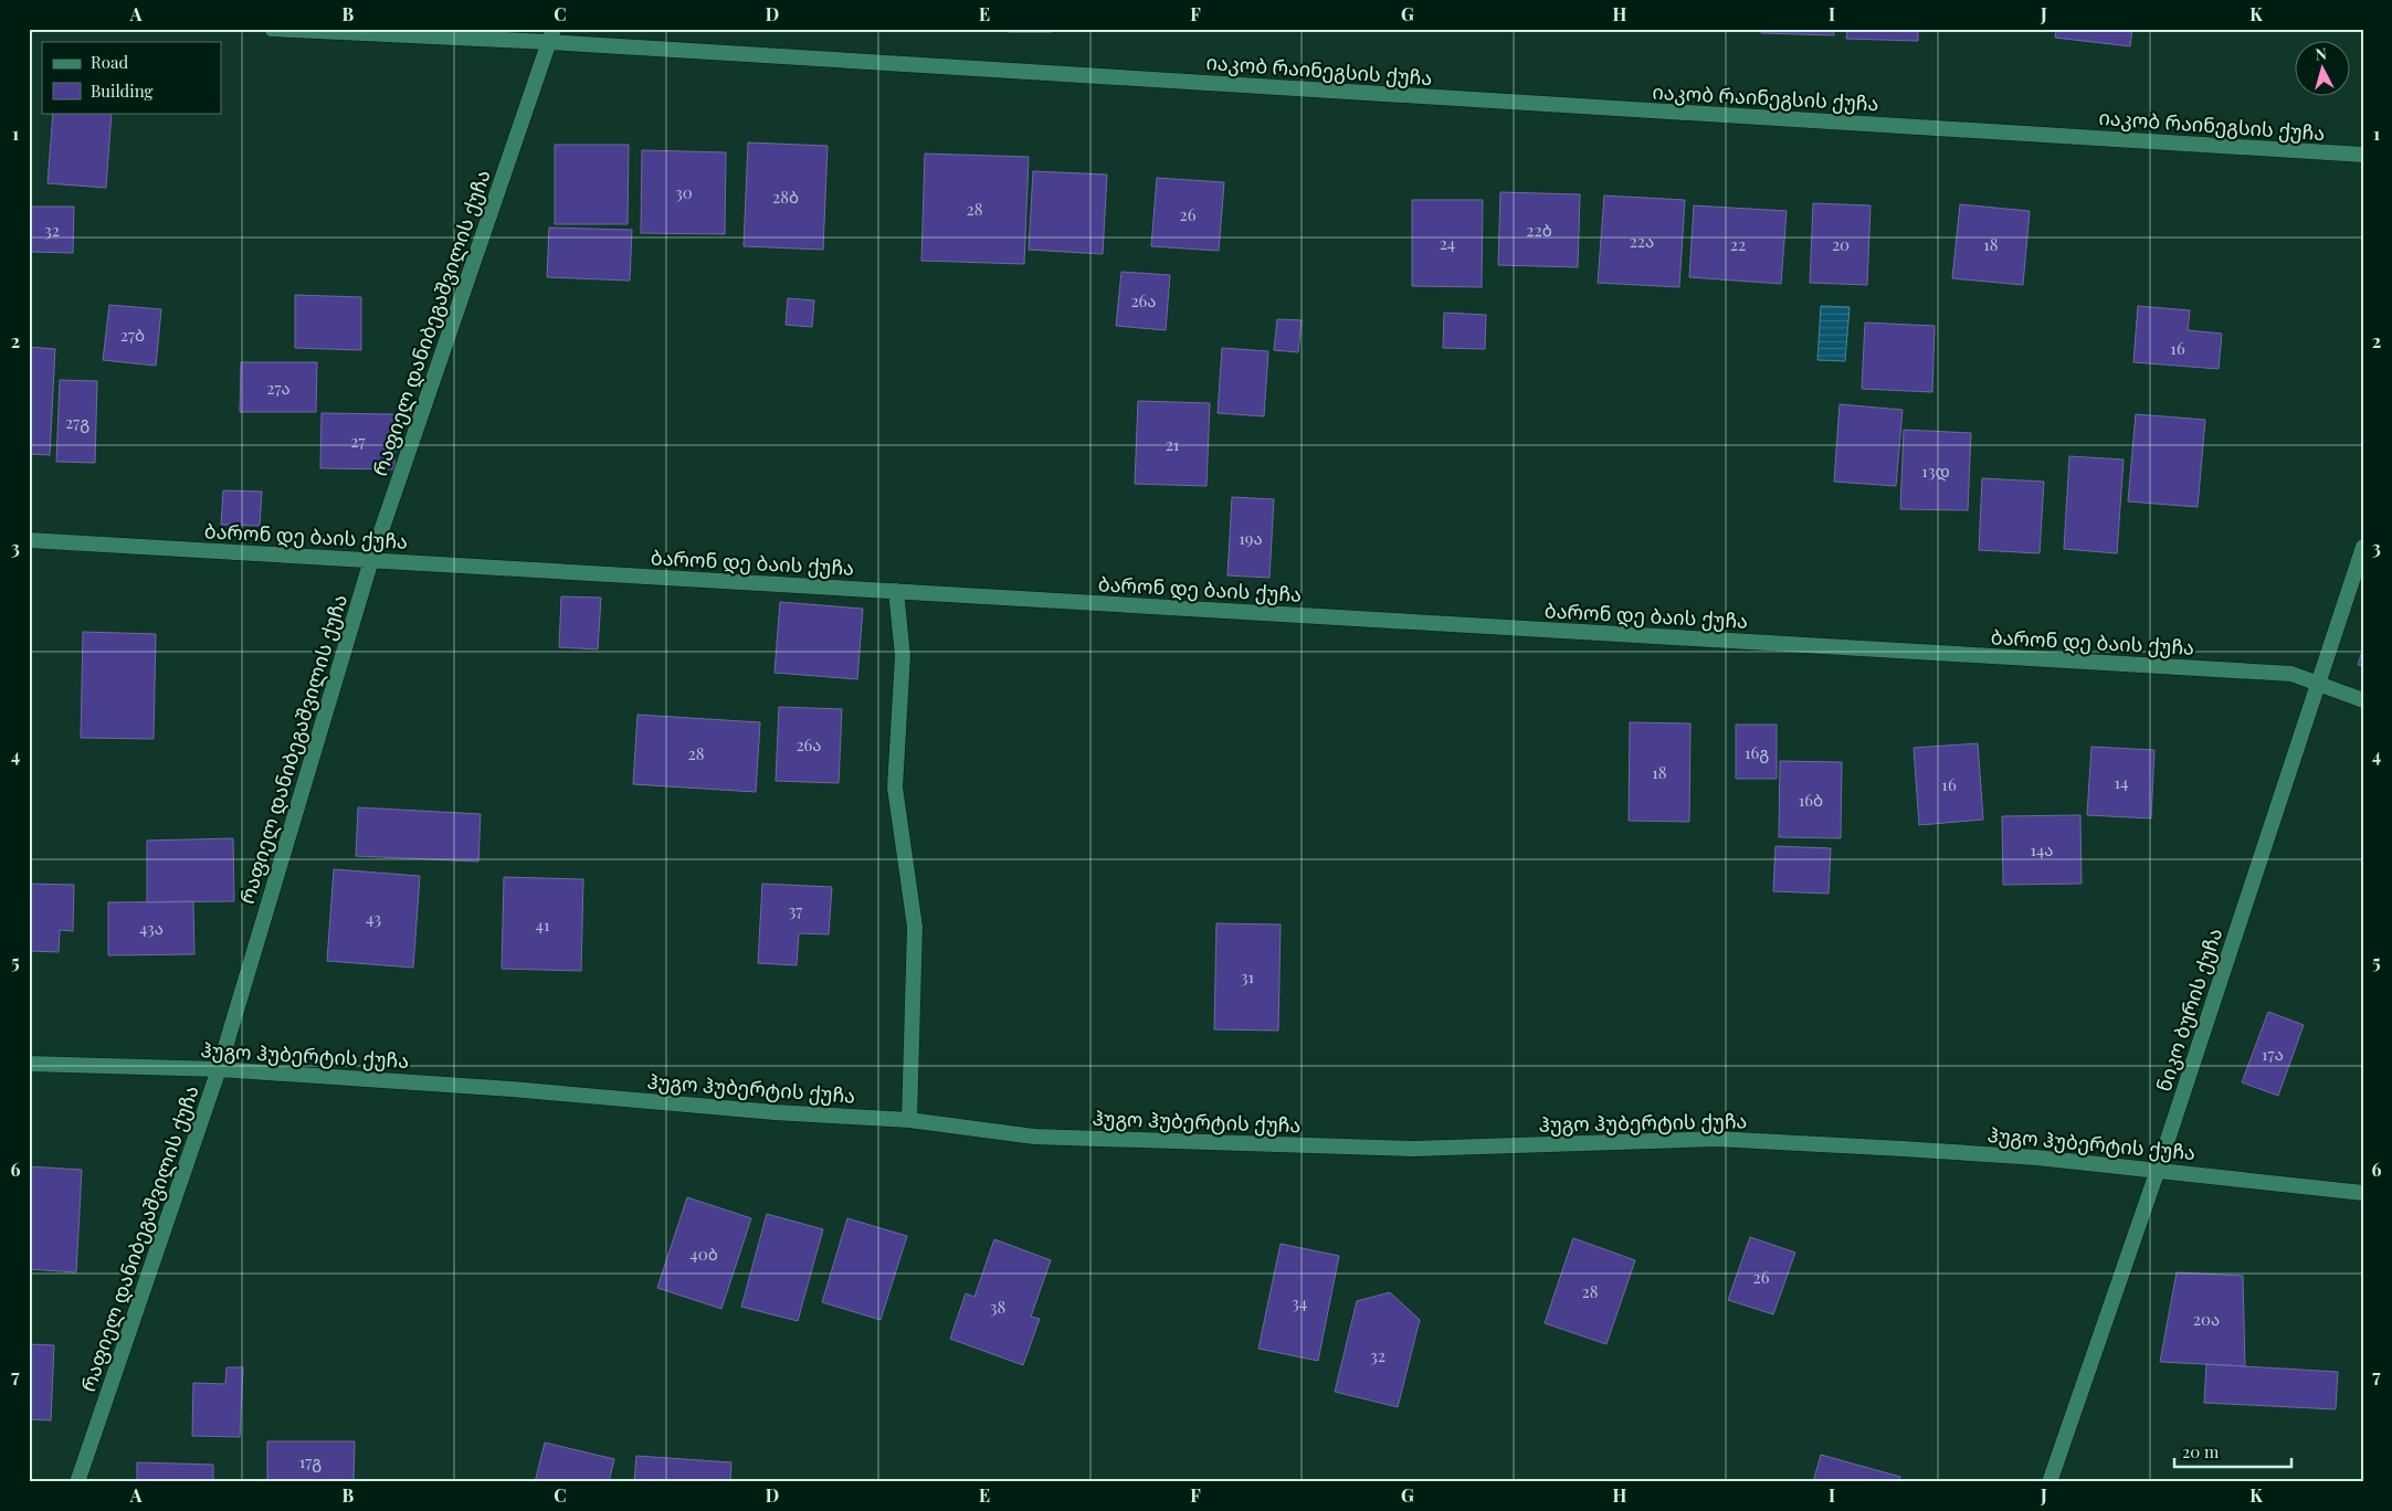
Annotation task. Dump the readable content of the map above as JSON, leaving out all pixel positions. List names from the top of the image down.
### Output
{
  "streets": {
    "street": [
      "იაკობ რაინეგსის ქუჩა",
      "რაფიელ დანიბეგაშვილის ქუჩა",
      "ბარონ დე ბაის ქუჩა",
      "ნიკო ბურის ქუჩა",
      "ჰუგო ჰუბერტის ქუჩა"
    ]
  },
  "crossings": [
    ["იაკობ რაინეგსის ქუჩა", "რაფიელ დანიბეგაშვილის ქუჩა"],
    ["რაფიელ დანიბეგაშვილის ქუჩა", "ბარონ დე ბაის ქუჩა"],
    ["რაფიელ დანიბეგაშვილის ქუჩა", "ჰუგო ჰუბერტის ქუჩა"],
    ["ბარონ დე ბაის ქუჩა", "ნიკო ბურის ქუჩა"],
    ["ნიკო ბურის ქუჩა", "ჰუგო ჰუბერტის ქუჩა"]
  ],
  "house_numbers": [
    "30",
    "28ბ",
    "28",
    "26",
    "32",
    "22ბ",
    "22ა",
    "24",
    "22",
    "20",
    "18",
    "26ა",
    "27ბ",
    "16",
    "27ა",
    "27გ",
    "27",
    "21",
    "13დ",
    "19ა",
    "26ა",
    "16გ",
    "28",
    "18",
    "14",
    "16",
    "16ბ",
    "14ა",
    "37",
    "43",
    "41",
    "43ა",
    "31",
    "17ა",
    "40ბ",
    "26",
    "28",
    "34",
    "38",
    "20ა",
    "32",
    "17გ"
  ],
  "legend": ["Road", "Building"],
  "scale_bar": "20 m",
  "north": "top",
  "grid": {
    "columns": [
      "A",
      "B",
      "C",
      "D",
      "E",
      "F",
      "G",
      "H",
      "I",
      "J",
      "K"
    ],
    "rows": [
      "1",
      "2",
      "3",
      "4",
      "5",
      "6",
      "7"
    ]
  }
}
